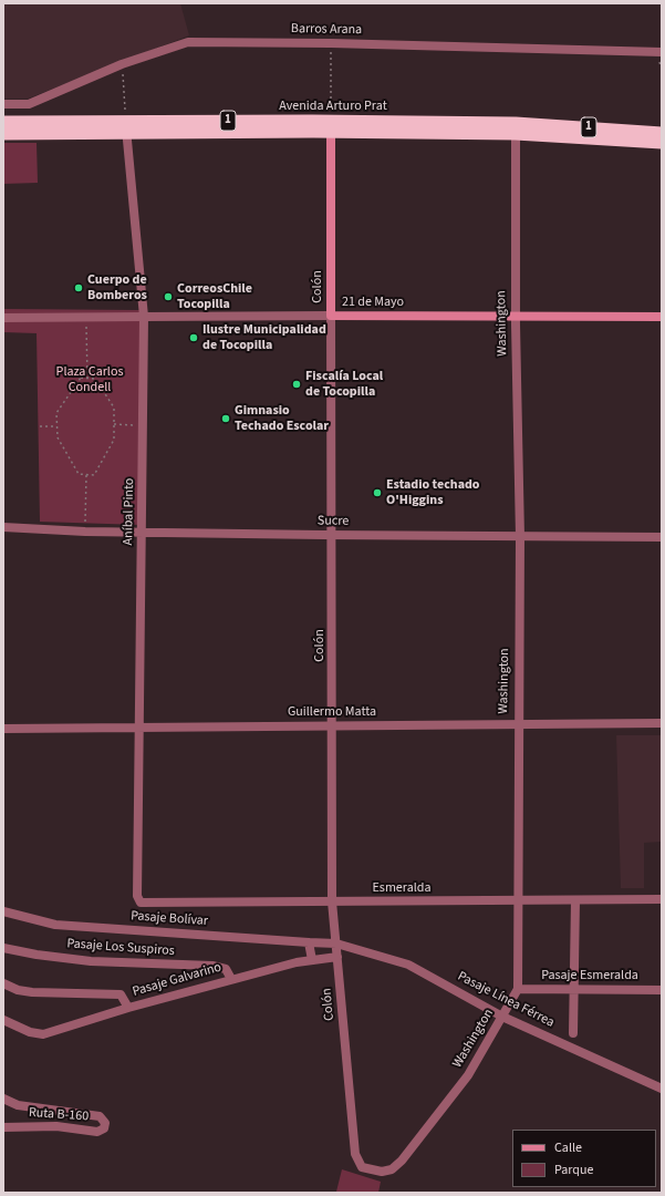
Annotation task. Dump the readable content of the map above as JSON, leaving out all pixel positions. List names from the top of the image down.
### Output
{
  "streets": {
    "highway": ["Avenida Arturo Prat", "1"],
    "main road": ["Colón", "21 de Mayo"],
    "street": [
      "Barros Arana",
      "Washington",
      "Aníbal Pinto",
      "Sucre",
      "Guillermo Matta",
      "Esmeralda",
      "Pasaje Bolívar",
      "Pasaje Los Suspiros",
      "Pasaje Esmeralda",
      "Pasaje Galvarino",
      "Pasaje Línea Férrea",
      "Ruta B-160"
    ]
  },
  "crossings": [
    ["Avenida Arturo Prat", "Colón"],
    ["Avenida Arturo Prat", "Washington"],
    ["Avenida Arturo Prat", "Aníbal Pinto"],
    ["Colón", "21 de Mayo"],
    ["Colón", "Washington"],
    ["Colón", "Sucre"],
    ["Colón", "Guillermo Matta"],
    ["Colón", "Esmeralda"],
    ["Colón", "Pasaje Bolívar"],
    ["Colón", "Pasaje Galvarino"],
    ["Colón", "Pasaje Línea Férrea"],
    ["21 de Mayo", "Washington"],
    ["21 de Mayo", "Aníbal Pinto"],
    ["Washington", "Sucre"],
    ["Washington", "Guillermo Matta"],
    ["Washington", "Esmeralda"],
    ["Washington", "Pasaje Esmeralda"],
    ["Washington", "Pasaje Línea Férrea"],
    ["Aníbal Pinto", "Sucre"],
    ["Aníbal Pinto", "Guillermo Matta"],
    ["Aníbal Pinto", "Esmeralda"],
    ["Pasaje Bolívar", "Pasaje Línea Férrea"],
    ["Pasaje Los Suspiros", "Pasaje Galvarino"]
  ],
  "parks": ["Plaza Carlos Condell"],
  "places": [
    "Cuerpo de Bomberos",
    "CorreosChile Tocopilla",
    "Ilustre Municipalidad de Tocopilla",
    "Fiscalía Local de Tocopilla",
    "Gimnasio Techado Escolar",
    "Estadio techado O'Higgins"
  ],
  "legend": ["Calle", "Parque"]
}
